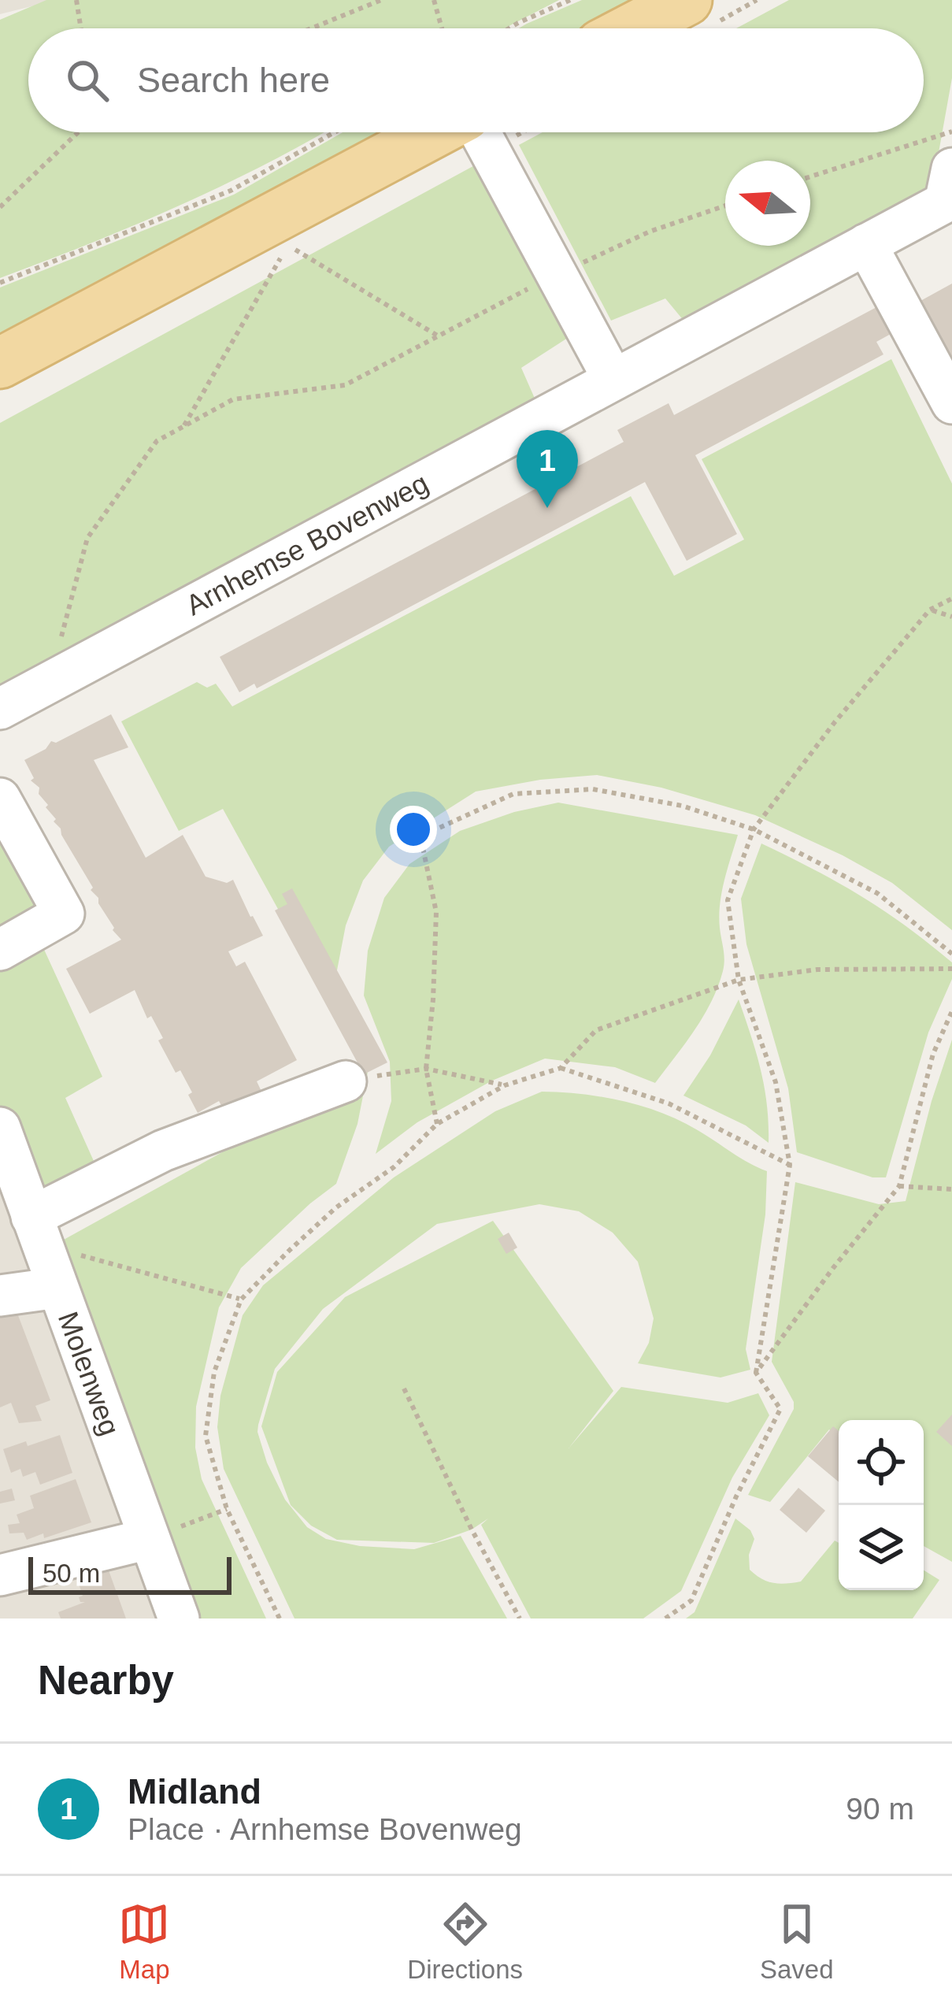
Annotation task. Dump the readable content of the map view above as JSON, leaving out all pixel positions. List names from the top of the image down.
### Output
{
  "streets": {
    "street": ["Arnhemse Bovenweg", "Molenweg"]
  },
  "scale_bar": "50 m",
  "north": "left",
  "page": {
    "search": "Search here",
    "pins": "1",
    "scale": "50 m",
    "heading": "Nearby",
    "list": [
      {
        "mark": "1",
        "name": "Midland",
        "note": "Place · Arnhemse Bovenweg",
        "value": "90 m"
      }
    ],
    "nav": ["Map", "Directions", "Saved"]
  }
}
